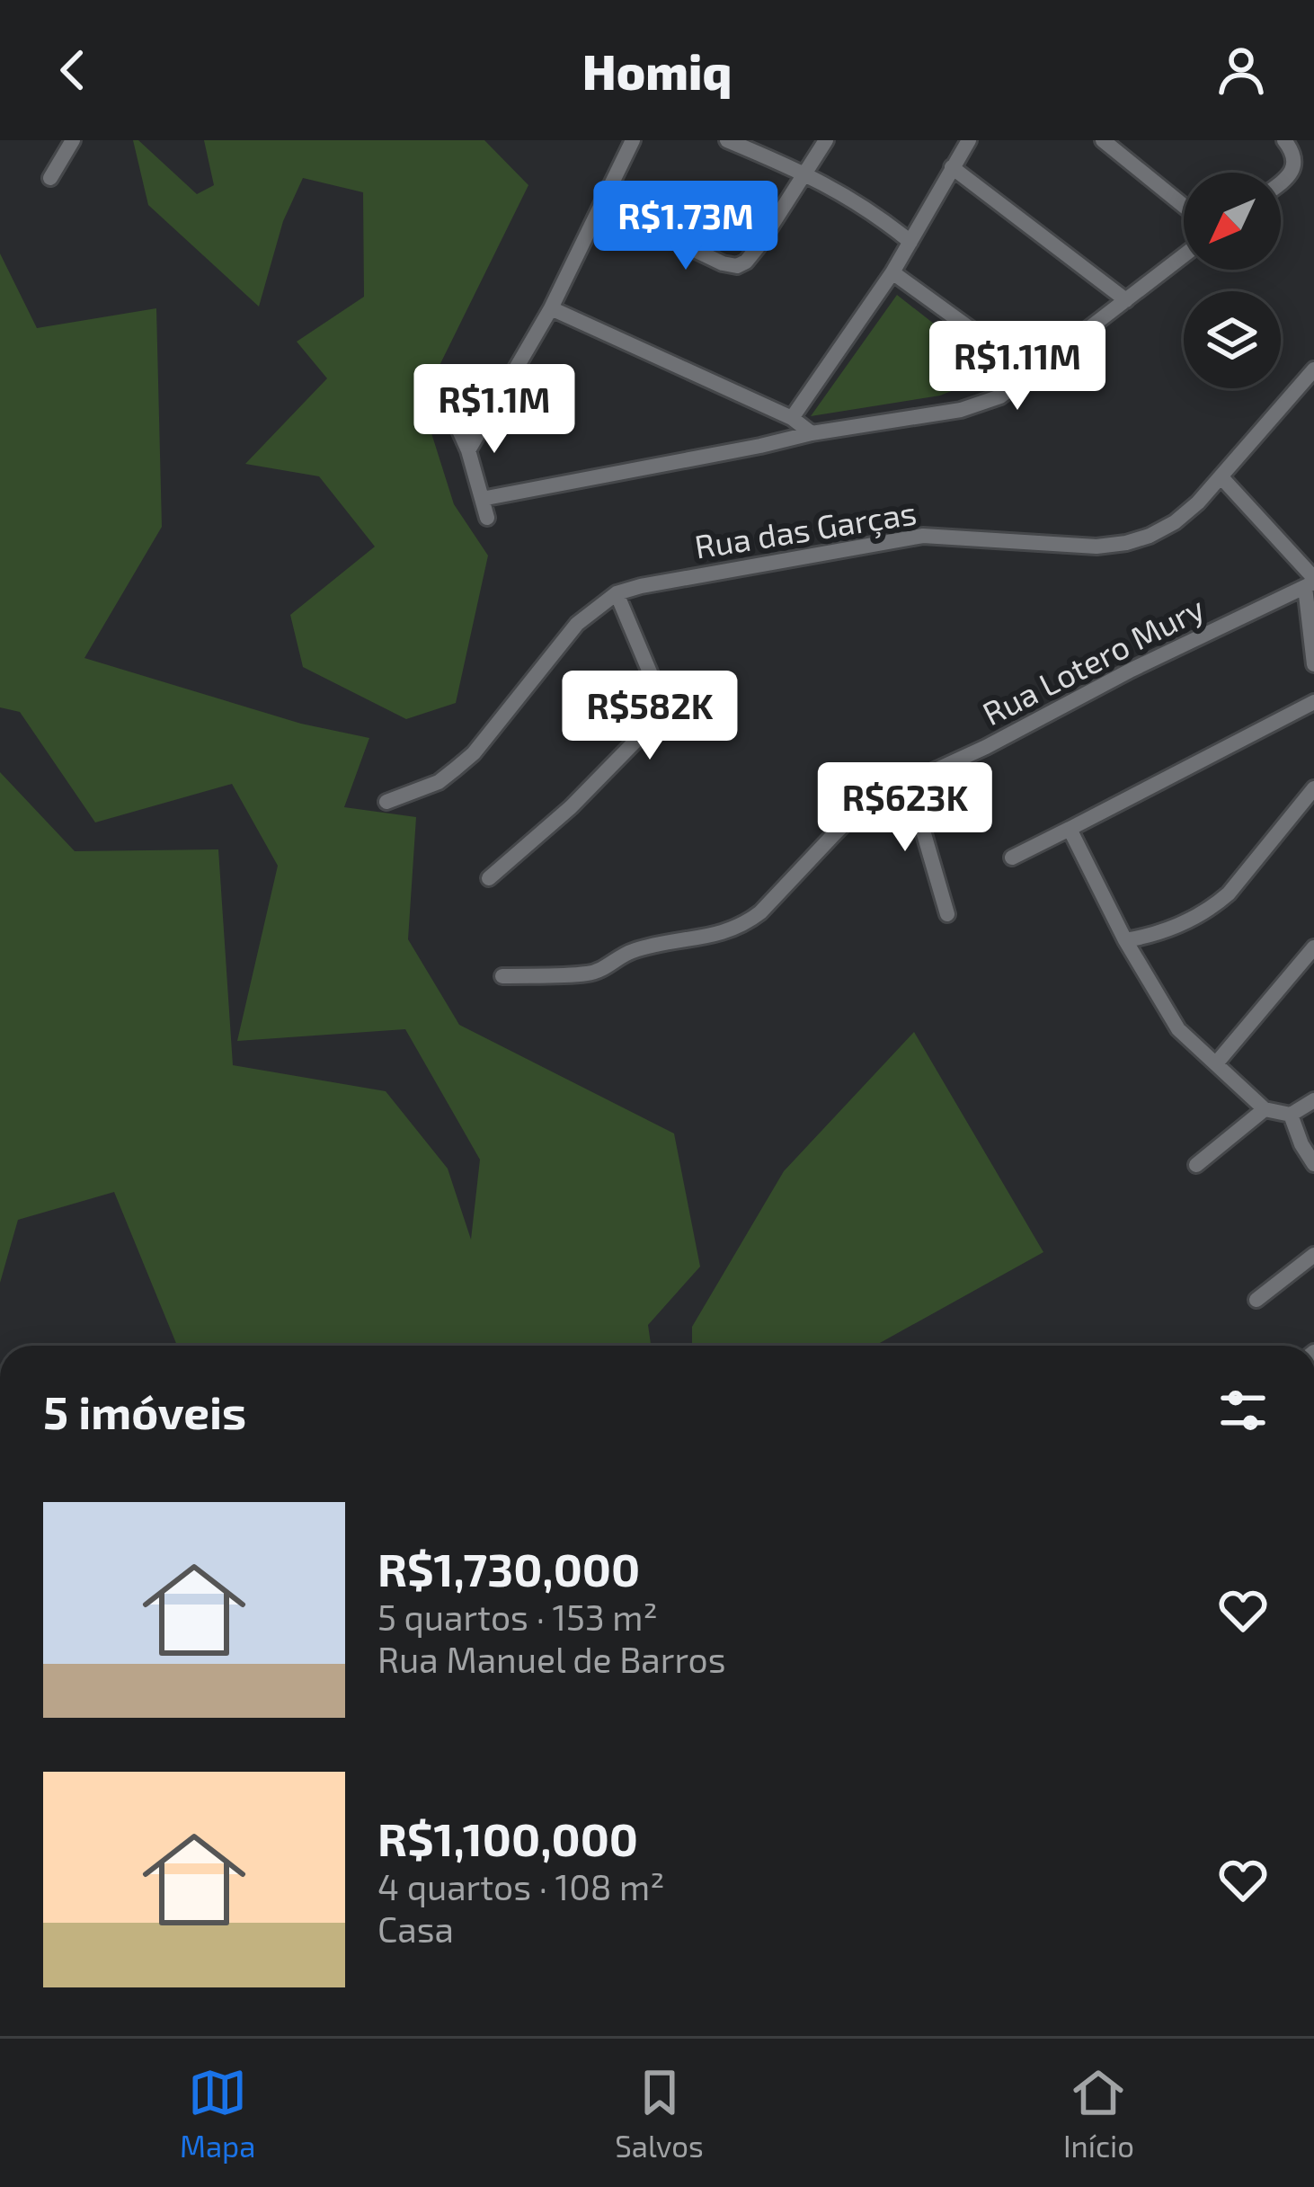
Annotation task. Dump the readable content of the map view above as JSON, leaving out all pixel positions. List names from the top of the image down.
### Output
{
  "streets": {
    "street": ["Rua das Garças", "Rua Lotero Mury"]
  },
  "north": "bottom left",
  "page": {
    "header": "Homiq",
    "price": [
      "R$1.73M",
      "R$1.11M",
      "R$1.1M",
      "R$582K",
      "R$623K"
    ],
    "heading": "5 imóveis",
    "list": [
      {
        "name": "R$1,730,000",
        "note": "5 quartos · 153 m² · Rua Manuel de Barros"
      },
      {
        "name": "R$1,100,000",
        "note": "4 quartos · 108 m² · Casa"
      }
    ],
    "tabs": ["Mapa", "Salvos", "Início"]
  }
}
